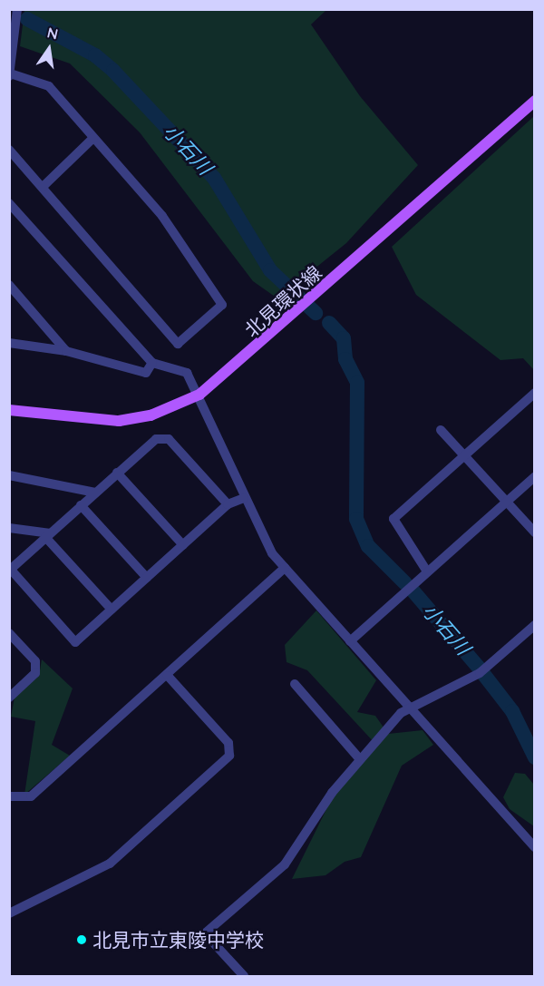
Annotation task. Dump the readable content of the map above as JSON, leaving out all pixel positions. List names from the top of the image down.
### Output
{
  "streets": {
    "main road": ["北見環状線"]
  },
  "water": ["小石川"],
  "places": ["北見市立東陵中学校"],
  "north": "top"
}
